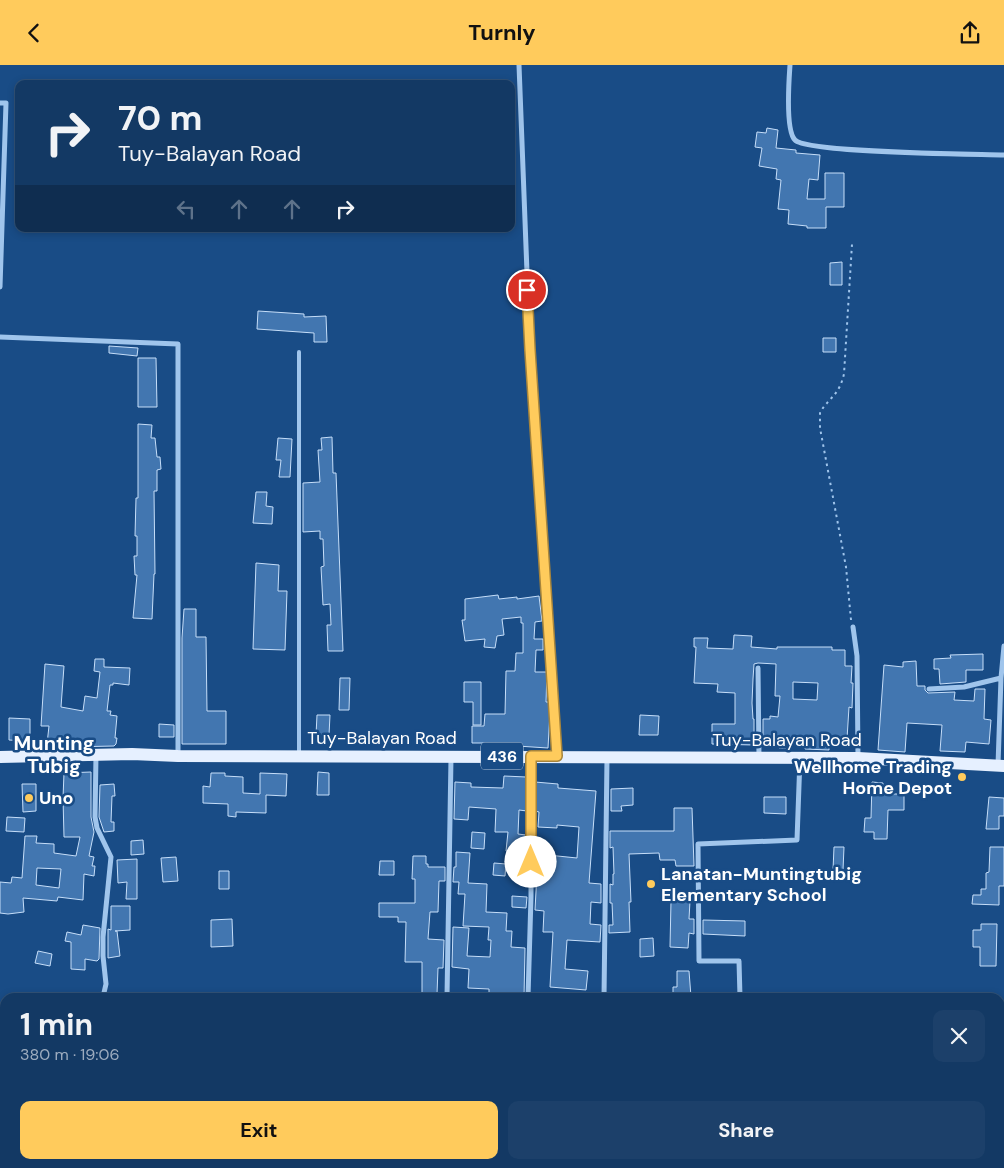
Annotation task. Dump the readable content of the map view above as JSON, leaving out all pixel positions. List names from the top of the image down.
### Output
{
  "streets": {
    "main road": ["Tuy-Balayan Road", "436"]
  },
  "districts": ["Munting Tubig"],
  "places": ["Wellhome Trading Home Depot", "Uno", "Lanatan-Muntingtubig Elementary School"],
  "page": {
    "header": "Turnly",
    "turn": ["70 m", "Tuy-Balayan Road"],
    "heading": ["1 min", "380 m · 19:06"],
    "buttons": ["Exit", "Share"]
  }
}
